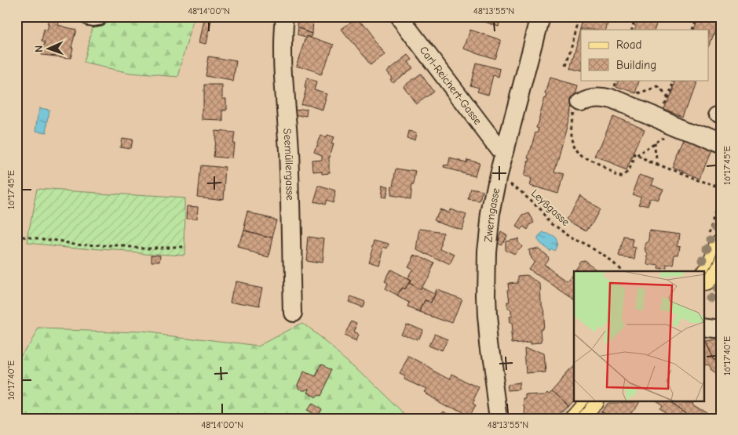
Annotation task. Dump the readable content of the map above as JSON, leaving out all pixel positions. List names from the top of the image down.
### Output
{
  "streets": {
    "street": ["Carl-Reichert-Gasse", "Seemüllergasse", "Zwerngasse"],
    "path": ["Leyßgasse"]
  },
  "crossings": [
    ["Carl-Reichert-Gasse", "Zwerngasse"]
  ],
  "legend": ["Road", "Building"],
  "north": "left",
  "coordinates": [
    "48°14'00\"N",
    "48°13'55\"N",
    "16°17'45\"E",
    "16°17'40\"E"
  ]
}
